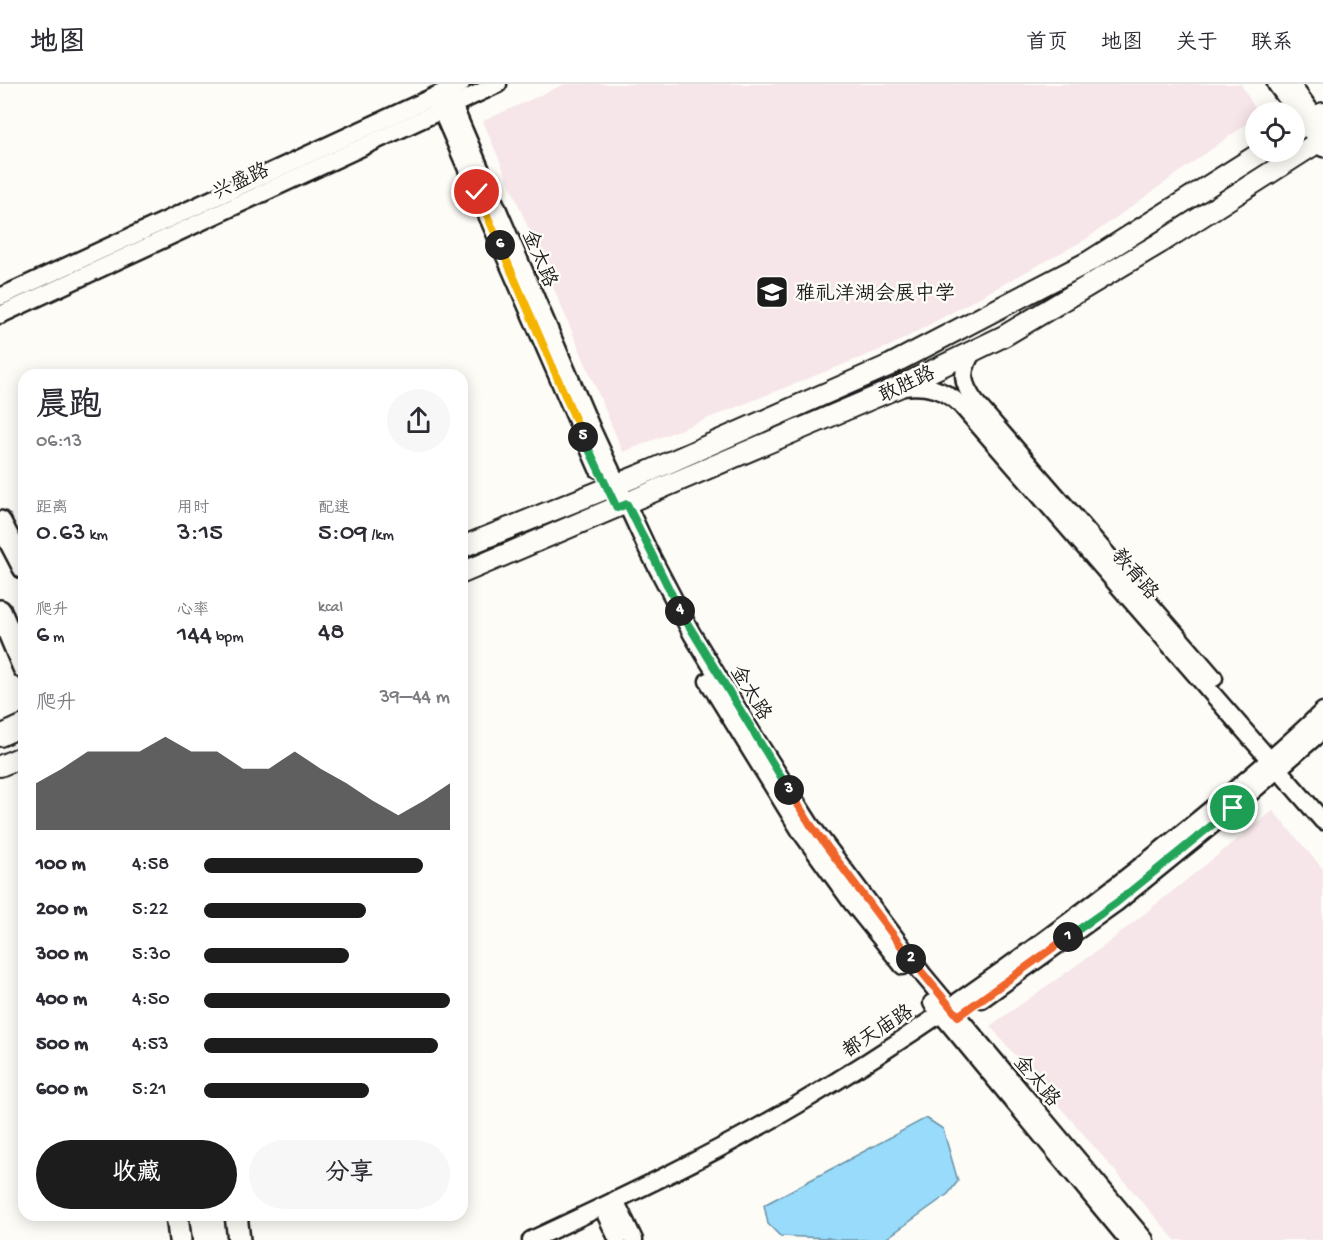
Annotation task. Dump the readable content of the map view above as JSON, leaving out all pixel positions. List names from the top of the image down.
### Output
{
  "streets": {
    "main road": ["敢胜路"],
    "street": [
      "兴盛路",
      "金太路",
      "教育路",
      "都天庙路"
    ]
  },
  "crossings": [
    ["兴盛路", "金太路"],
    ["金太路", "敢胜路"],
    ["金太路", "都天庙路"],
    ["敢胜路", "教育路"],
    ["教育路", "都天庙路"]
  ],
  "places": {
    "school or university": ["雅礼洋湖会展中学"]
  },
  "page": {
    "header": "地图",
    "nav": [
      "首页",
      "地图",
      "关于",
      "联系"
    ],
    "pins": [
      "6",
      "5",
      "4",
      "3",
      "1",
      "2"
    ],
    "heading": ["晨跑", "06:13"],
    "stats": [
      ["距离", "0.63 km"],
      ["用时", "3:15"],
      ["配速", "5:09 /km"],
      ["爬升", "6 m"],
      ["心率", "144 bpm"],
      ["kcal", "48"]
    ],
    "chart": ["爬升", "39–44 m"],
    "list": [
      {
        "name": "100 m",
        "note": "4:58"
      },
      {
        "name": "200 m",
        "note": "5:22"
      },
      {
        "name": "300 m",
        "note": "5:30"
      },
      {
        "name": "400 m",
        "note": "4:50"
      },
      {
        "name": "500 m",
        "note": "4:53"
      },
      {
        "name": "600 m",
        "note": "5:21"
      }
    ],
    "buttons": ["收藏", "分享"]
  }
}
